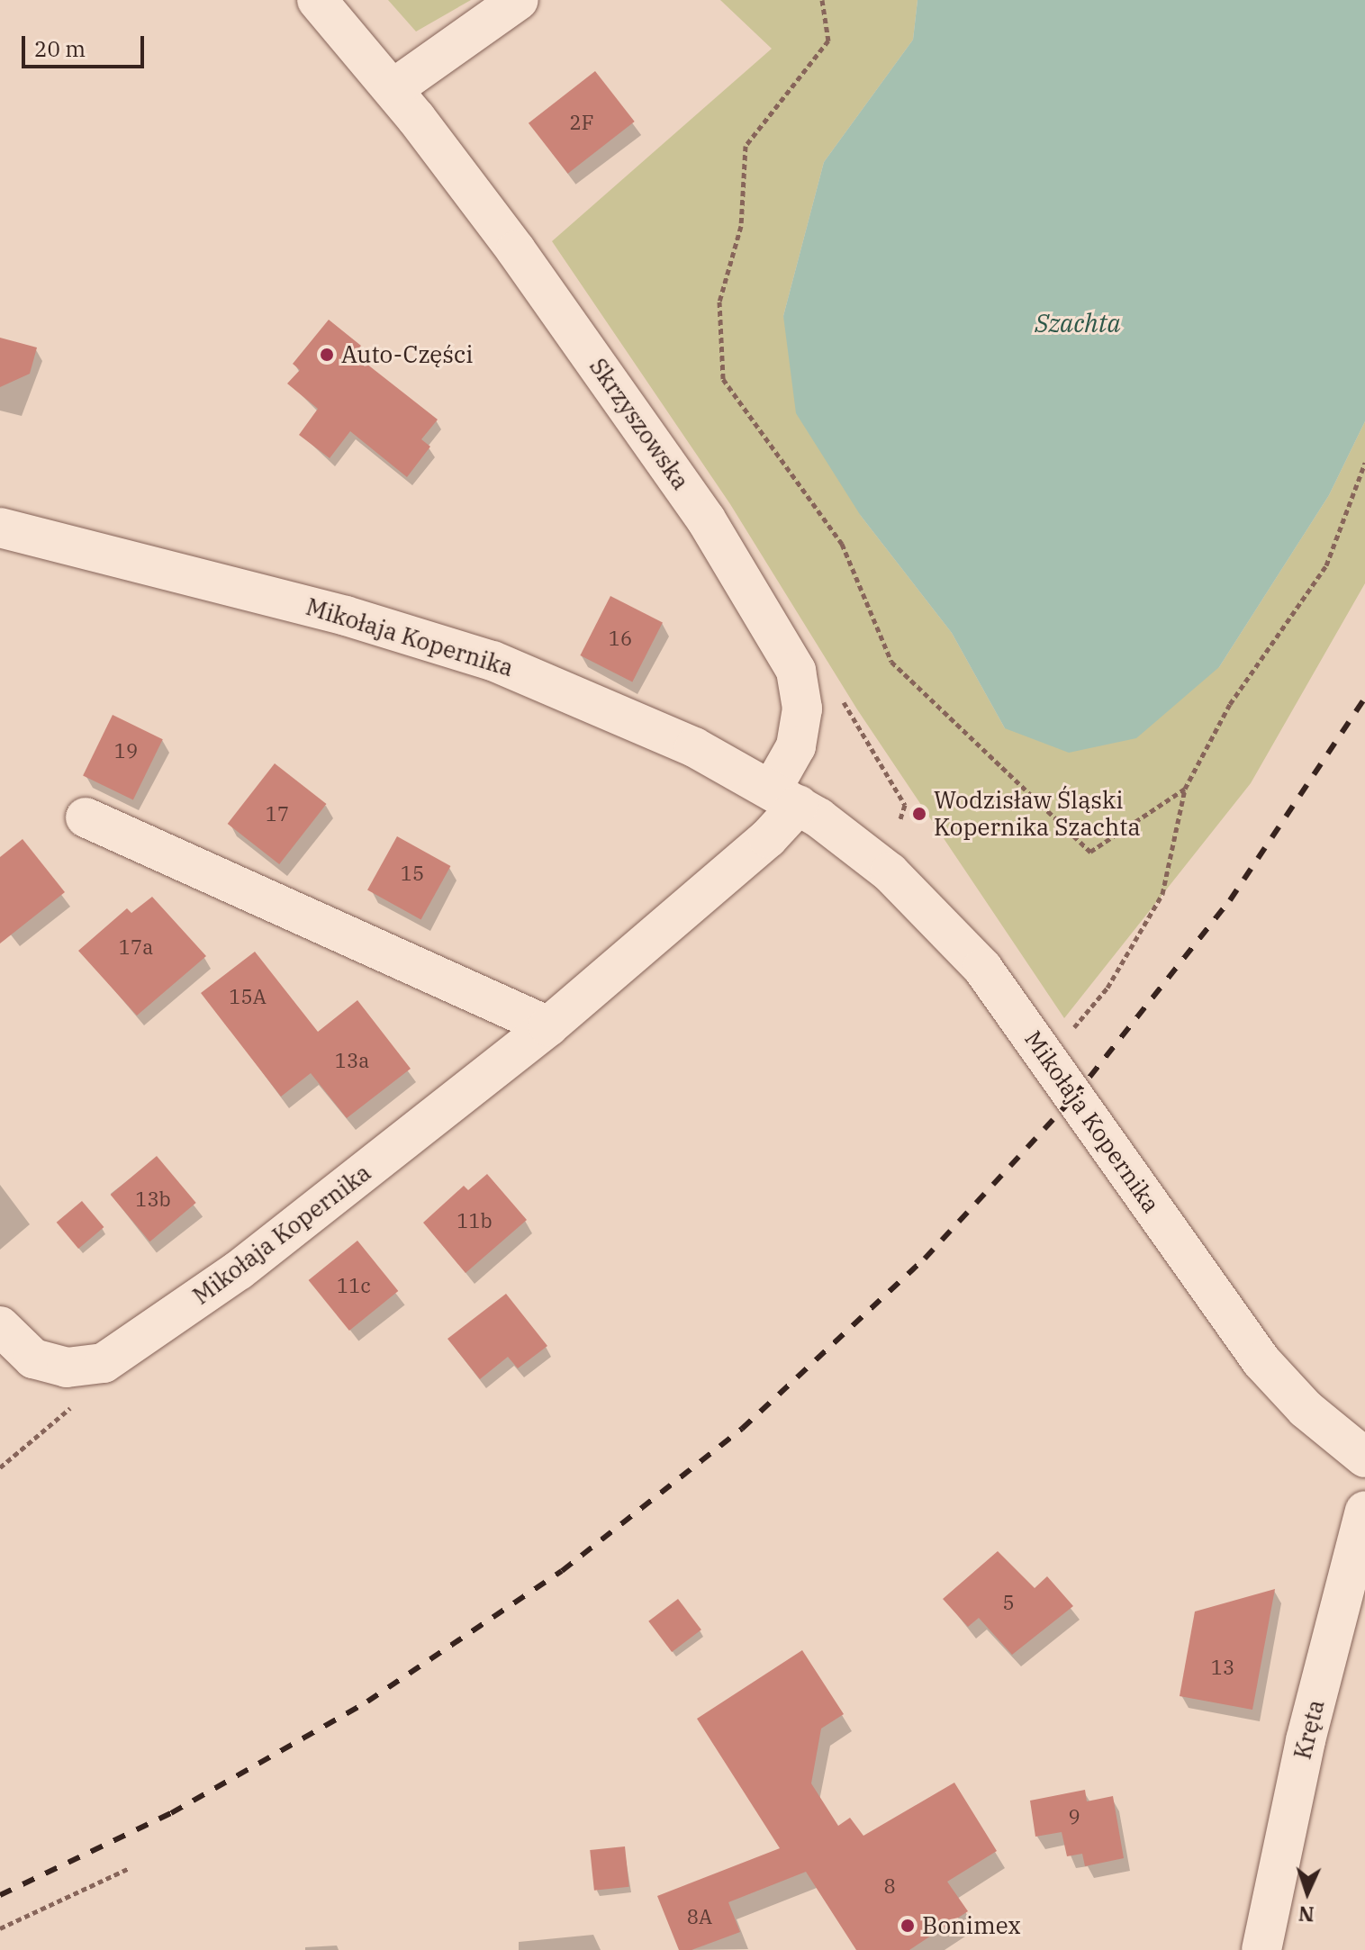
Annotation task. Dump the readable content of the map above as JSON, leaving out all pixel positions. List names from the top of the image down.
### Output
{
  "streets": {
    "street": ["Skrzyszowska", "Mikołaja Kopernika", "Kręta"]
  },
  "crossings": [
    ["Skrzyszowska", "Mikołaja Kopernika"]
  ],
  "water": ["Szachta"],
  "places": ["Auto-Części", "Wodzisław Śląski Kopernika Szachta", "Bonimex"],
  "house_numbers": [
    "2F",
    "16",
    "19",
    "17",
    "15",
    "17a",
    "15A",
    "13a",
    "13b",
    "11b",
    "11c",
    "5",
    "13",
    "9",
    "8",
    "8A"
  ],
  "scale_bar": "20 m",
  "north": "bottom"
}
